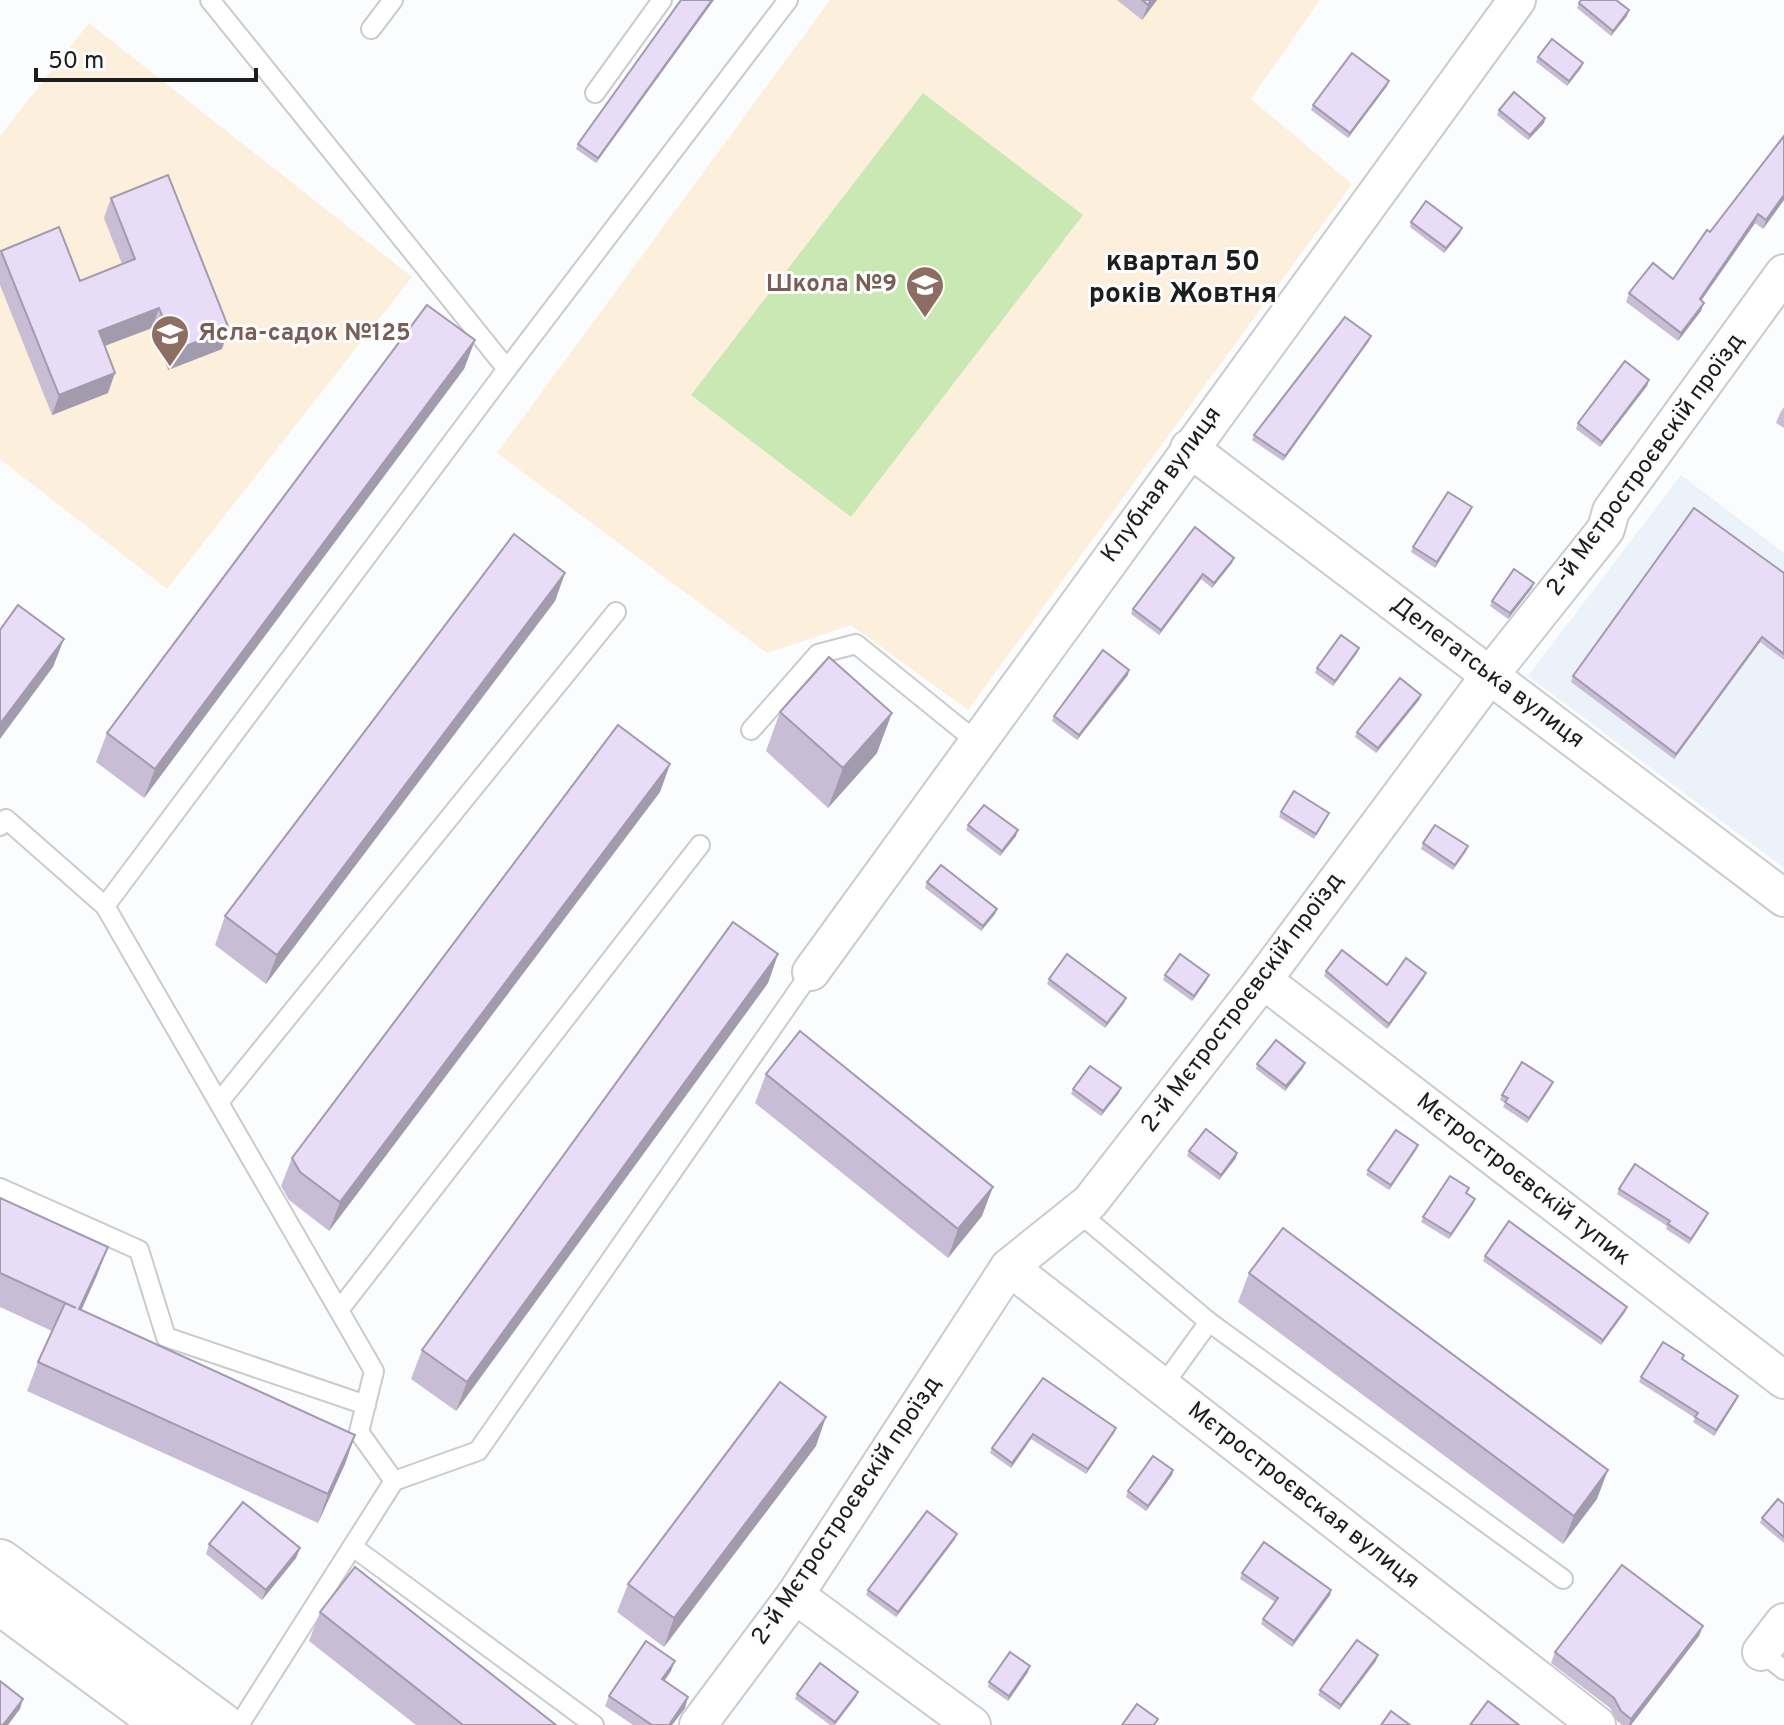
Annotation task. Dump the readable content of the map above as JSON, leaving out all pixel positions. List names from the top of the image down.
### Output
{
  "streets": {
    "street": [
      "2-й Мєтростроєвскій проїзд",
      "Клубная вулиця",
      "Делегатська вулиця",
      "Мєтростроєвскій тупик",
      "Мєтростроєвская вулиця"
    ]
  },
  "crossings": [
    ["2-й Мєтростроєвскій проїзд", "Делегатська вулиця"],
    ["2-й Мєтростроєвскій проїзд", "Мєтростроєвскій тупик"],
    ["2-й Мєтростроєвскій проїзд", "Мєтростроєвская вулиця"],
    ["Клубная вулиця", "Делегатська вулиця"]
  ],
  "districts": ["квартал 50 років Жовтня"],
  "places": {
    "school or university": ["Школа №9", "Ясла-садок №125"]
  },
  "scale_bar": "50 m"
}
